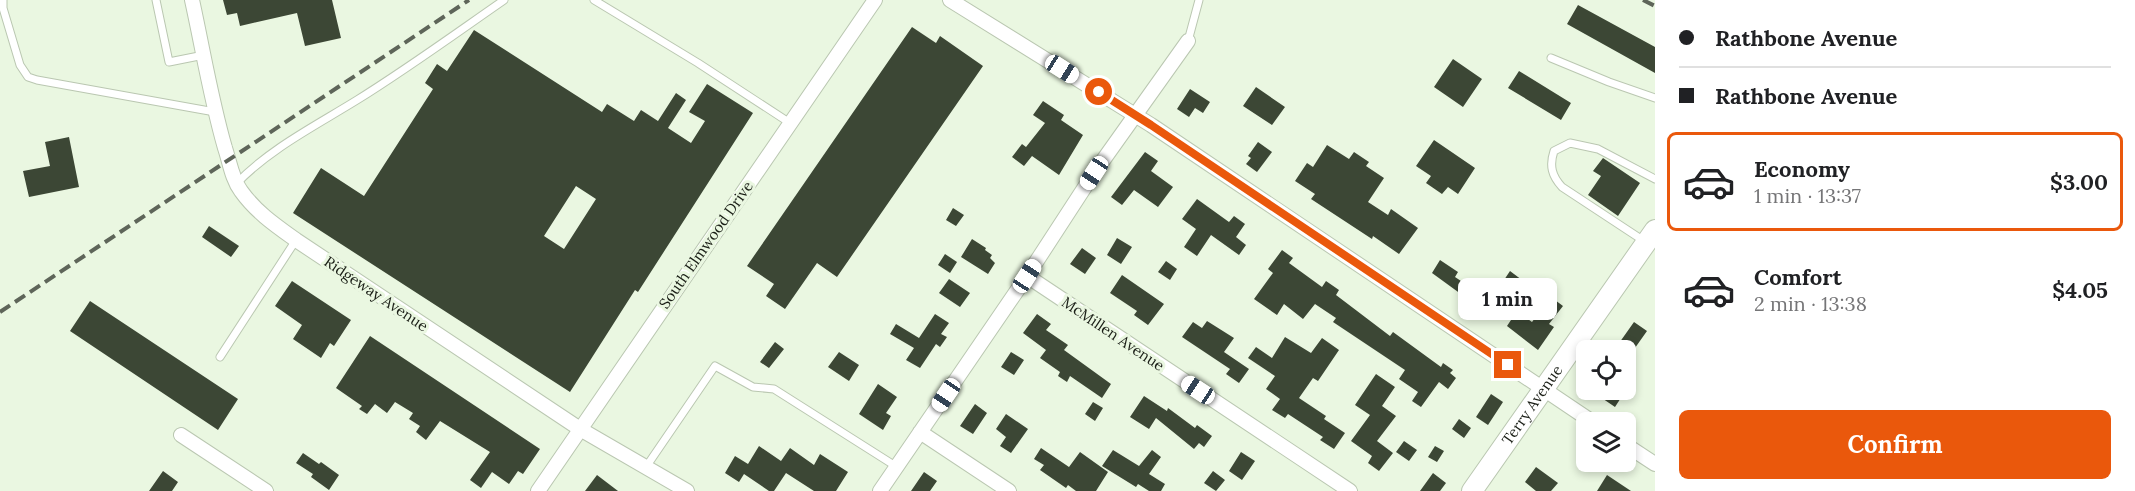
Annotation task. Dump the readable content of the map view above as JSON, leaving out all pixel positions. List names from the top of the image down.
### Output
{
  "streets": {
    "street": [
      "South Elmwood Drive",
      "Ridgeway Avenue",
      "McMillen Avenue",
      "Terry Avenue"
    ]
  },
  "crossings": [
    ["South Elmwood Drive", "Ridgeway Avenue"]
  ],
  "page": {
    "banner": ["Rathbone Avenue", "Rathbone Avenue"],
    "list": [
      {
        "name": "Economy",
        "note": "1 min · 13:37",
        "value": "$3.00"
      },
      {
        "name": "Comfort",
        "note": "2 min · 13:38",
        "value": "$4.05"
      }
    ],
    "bubble": "1 min",
    "buttons": "Confirm"
  }
}
